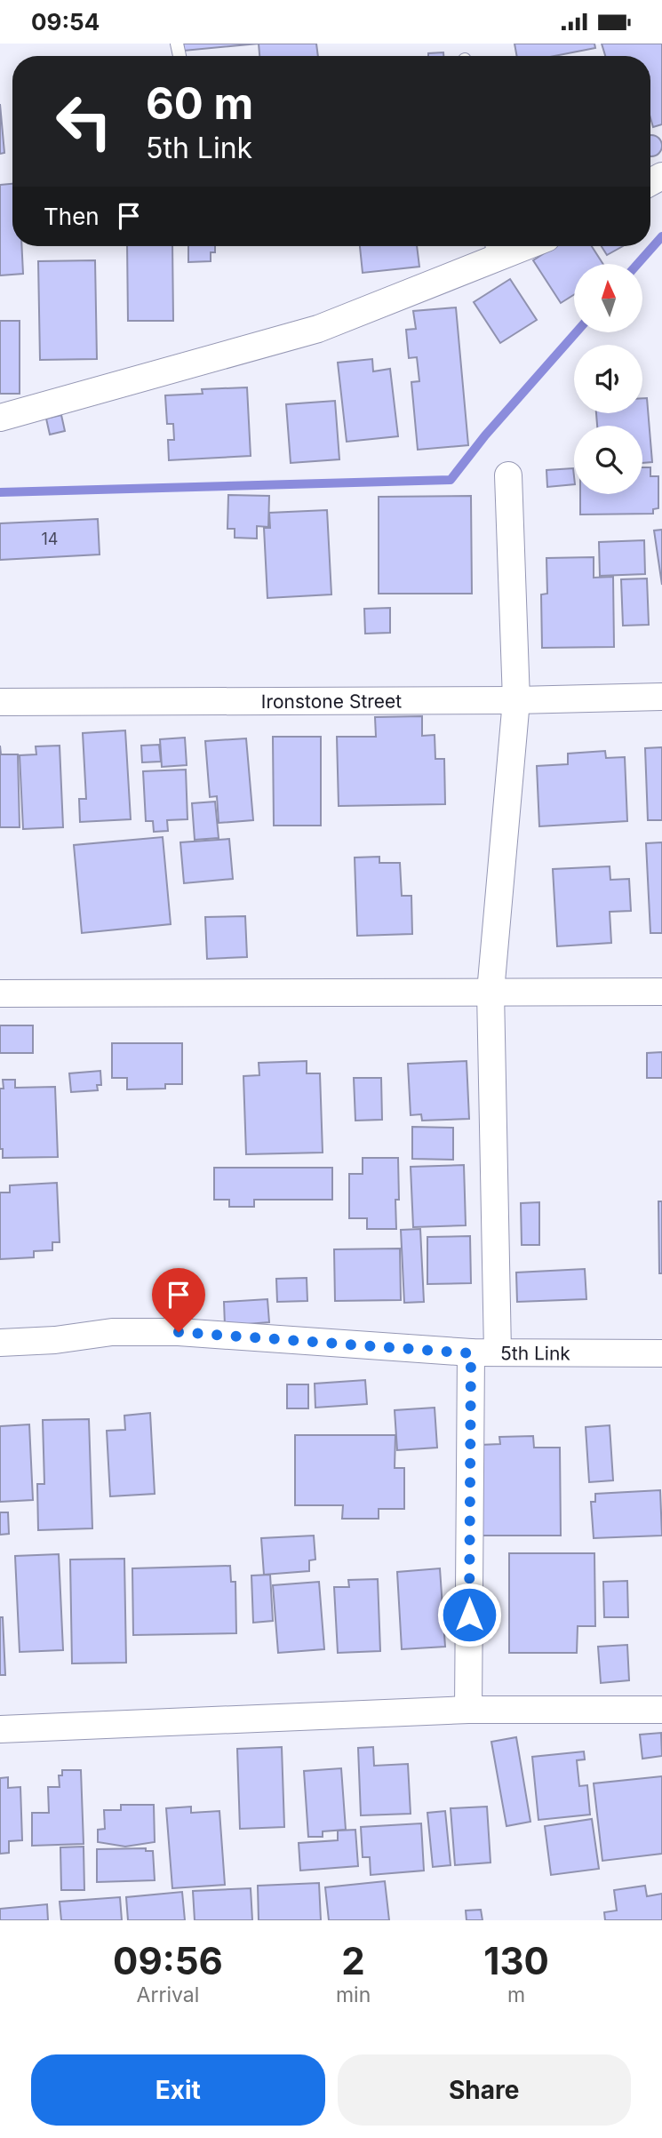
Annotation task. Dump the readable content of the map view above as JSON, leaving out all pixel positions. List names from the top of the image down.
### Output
{
  "streets": {
    "street": ["Ironstone Street", "5th Link"]
  },
  "house_numbers": ["14"],
  "north": "top",
  "page": {
    "status": "09:54",
    "turn": ["60 m", "5th Link"],
    "then": "Then",
    "eta": [
      "09:56",
      "Arrival",
      "2",
      "min",
      "130",
      "m"
    ],
    "buttons": ["Exit", "Share"]
  }
}
